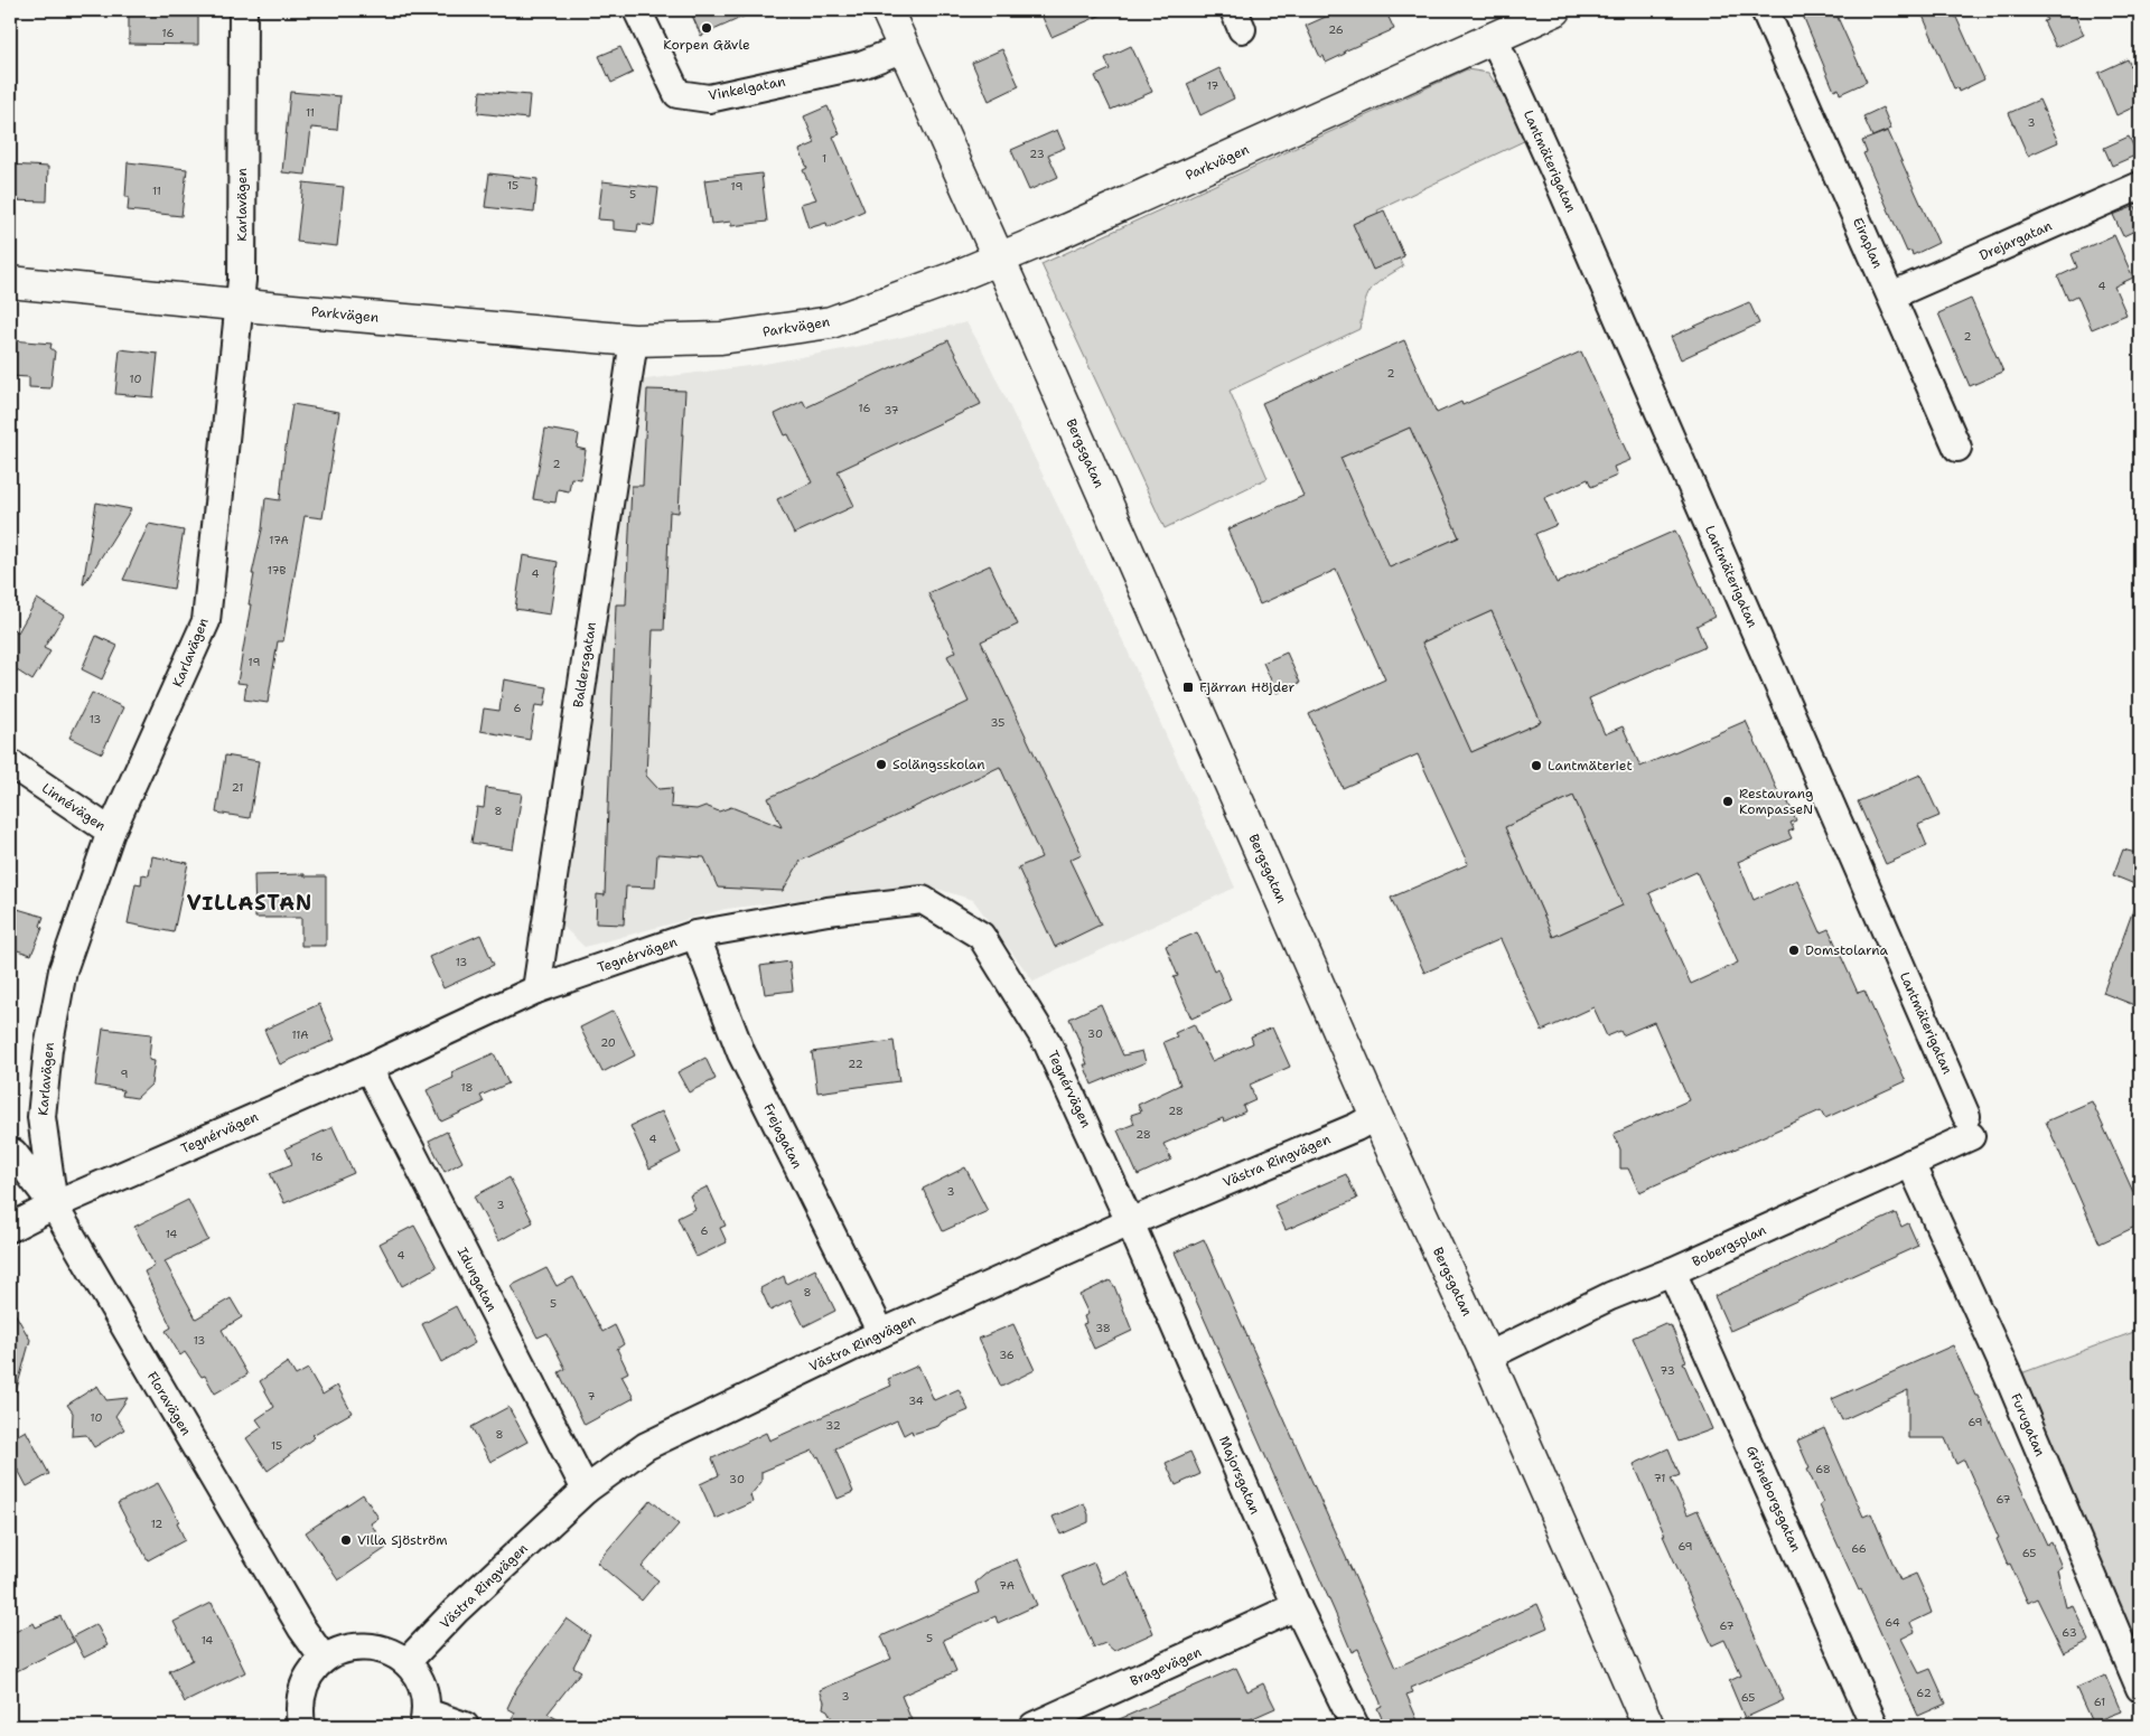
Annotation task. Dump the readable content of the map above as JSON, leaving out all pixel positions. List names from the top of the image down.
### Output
{
  "streets": {
    "street": [
      "Vinkelgatan",
      "Lantmäterigatan",
      "Parkvägen",
      "Karlavägen",
      "Drejargatan",
      "Eiraplan",
      "Bergsgatan",
      "Baldersgatan",
      "Linnévägen",
      "Tegnérvägen",
      "Frejagatan",
      "Västra Ringvägen",
      "Bobergsplan",
      "Idungatan",
      "Floravägen",
      "Furugatan",
      "Majorsgatan",
      "Gröneborgsgatan",
      "Bragevägen"
    ]
  },
  "crossings": [
    ["Vinkelgatan", "Bergsgatan"],
    ["Lantmäterigatan", "Parkvägen"],
    ["Lantmäterigatan", "Bobergsplan"],
    ["Parkvägen", "Karlavägen"],
    ["Parkvägen", "Bergsgatan"],
    ["Parkvägen", "Baldersgatan"],
    ["Karlavägen", "Linnévägen"],
    ["Karlavägen", "Tegnérvägen"],
    ["Karlavägen", "Floravägen"],
    ["Drejargatan", "Eiraplan"],
    ["Bergsgatan", "Västra Ringvägen"],
    ["Bergsgatan", "Bobergsplan"],
    ["Baldersgatan", "Tegnérvägen"],
    ["Tegnérvägen", "Frejagatan"],
    ["Tegnérvägen", "Västra Ringvägen"],
    ["Tegnérvägen", "Idungatan"],
    ["Tegnérvägen", "Floravägen"],
    ["Tegnérvägen", "Majorsgatan"],
    ["Frejagatan", "Västra Ringvägen"],
    ["Västra Ringvägen", "Idungatan"],
    ["Västra Ringvägen", "Majorsgatan"],
    ["Bobergsplan", "Furugatan"],
    ["Bobergsplan", "Gröneborgsgatan"],
    ["Majorsgatan", "Bragevägen"]
  ],
  "districts": ["VILLASTAN"],
  "places": {
    "other": [
      "Korpen Gävle",
      "Solängsskolan",
      "Lantmäteriet",
      "Restaurang KompasseN",
      "Domstolarna",
      "Villa Sjöström"
    ],
    "transit": ["Fjärran Höjder"]
  },
  "house_numbers": [
    "26",
    "16",
    "17",
    "11",
    "3",
    "23",
    "1",
    "15",
    "19",
    "11",
    "5",
    "4",
    "2",
    "2",
    "10",
    "16",
    "37",
    "2",
    "17A",
    "17B",
    "4",
    "19",
    "6",
    "13",
    "35",
    "21",
    "8",
    "13",
    "30",
    "11A",
    "20",
    "22",
    "9",
    "18",
    "28",
    "28",
    "4",
    "16",
    "3",
    "3",
    "6",
    "14",
    "4",
    "8",
    "5",
    "38",
    "13",
    "36",
    "73",
    "7",
    "34",
    "10",
    "69",
    "32",
    "8",
    "15",
    "68",
    "71",
    "30",
    "67",
    "12",
    "69",
    "66",
    "65",
    "7A",
    "64",
    "67",
    "63",
    "5",
    "14",
    "62",
    "3",
    "65",
    "61"
  ]
}
